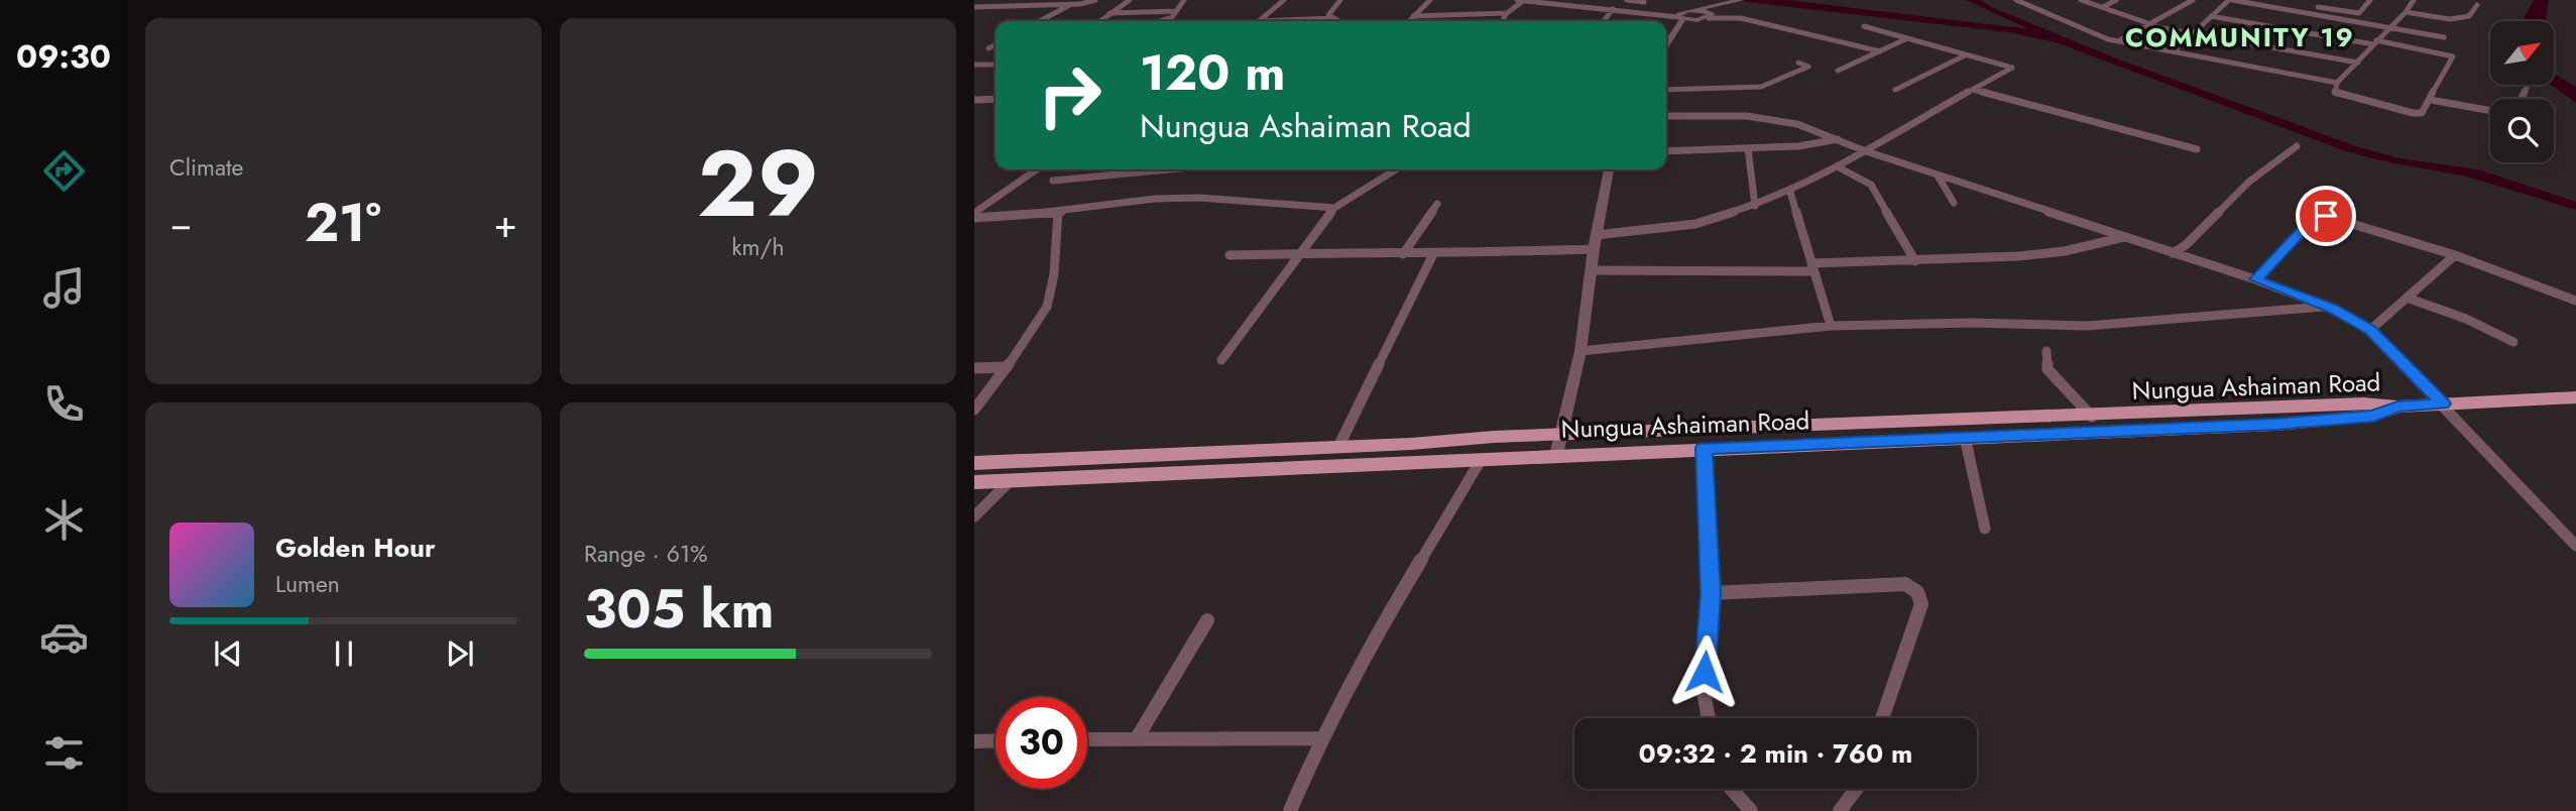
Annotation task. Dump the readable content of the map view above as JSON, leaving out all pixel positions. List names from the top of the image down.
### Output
{
  "streets": {
    "main road": ["Nungua Ashaiman Road"]
  },
  "districts": ["COMMUNITY 19"],
  "north": "top right",
  "page": {
    "tabs": "09:30",
    "tile": [
      "Climate",
      ["29", "km/h"],
      ["Range · 61%", "305 km"]
    ],
    "turn": ["120 m", "Nungua Ashaiman Road"],
    "heat": ["−", "21°", "+"],
    "song": ["Golden Hour", "Lumen"],
    "limit": "30",
    "trip": "09:32 · 2 min · 760 m"
  }
}
